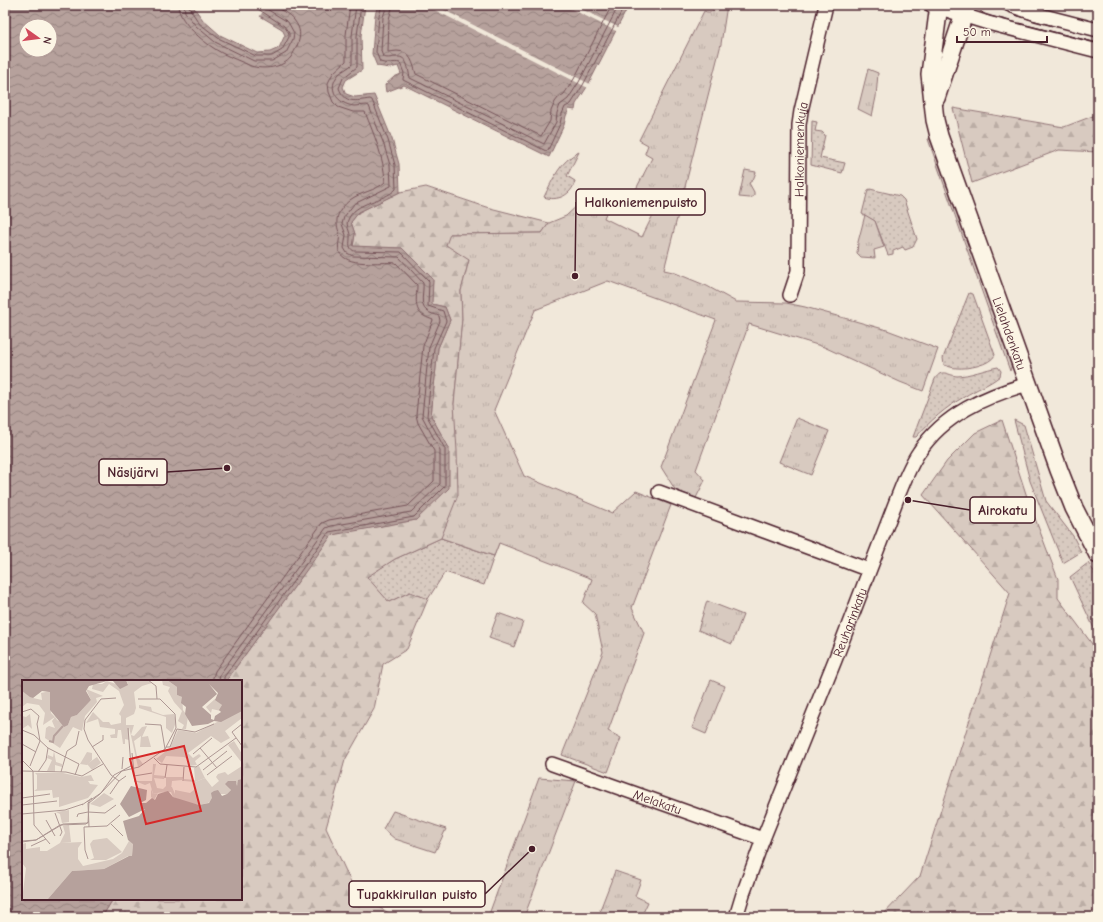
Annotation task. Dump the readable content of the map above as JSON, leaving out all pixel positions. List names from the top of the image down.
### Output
{
  "streets": {
    "main road": ["Lielahdenkatu"],
    "street": ["Halkoniemenkuja", "Reuharinkatu", "Melakatu"]
  },
  "crossings": [
    ["Lielahdenkatu", "Reuharinkatu"],
    ["Reuharinkatu", "Melakatu"]
  ],
  "places": [
    "Halkoniemenpuisto",
    "Näsijärvi",
    "Airokatu",
    "Tupakkirullan puisto"
  ],
  "scale_bar": "50 m",
  "north": "right"
}
